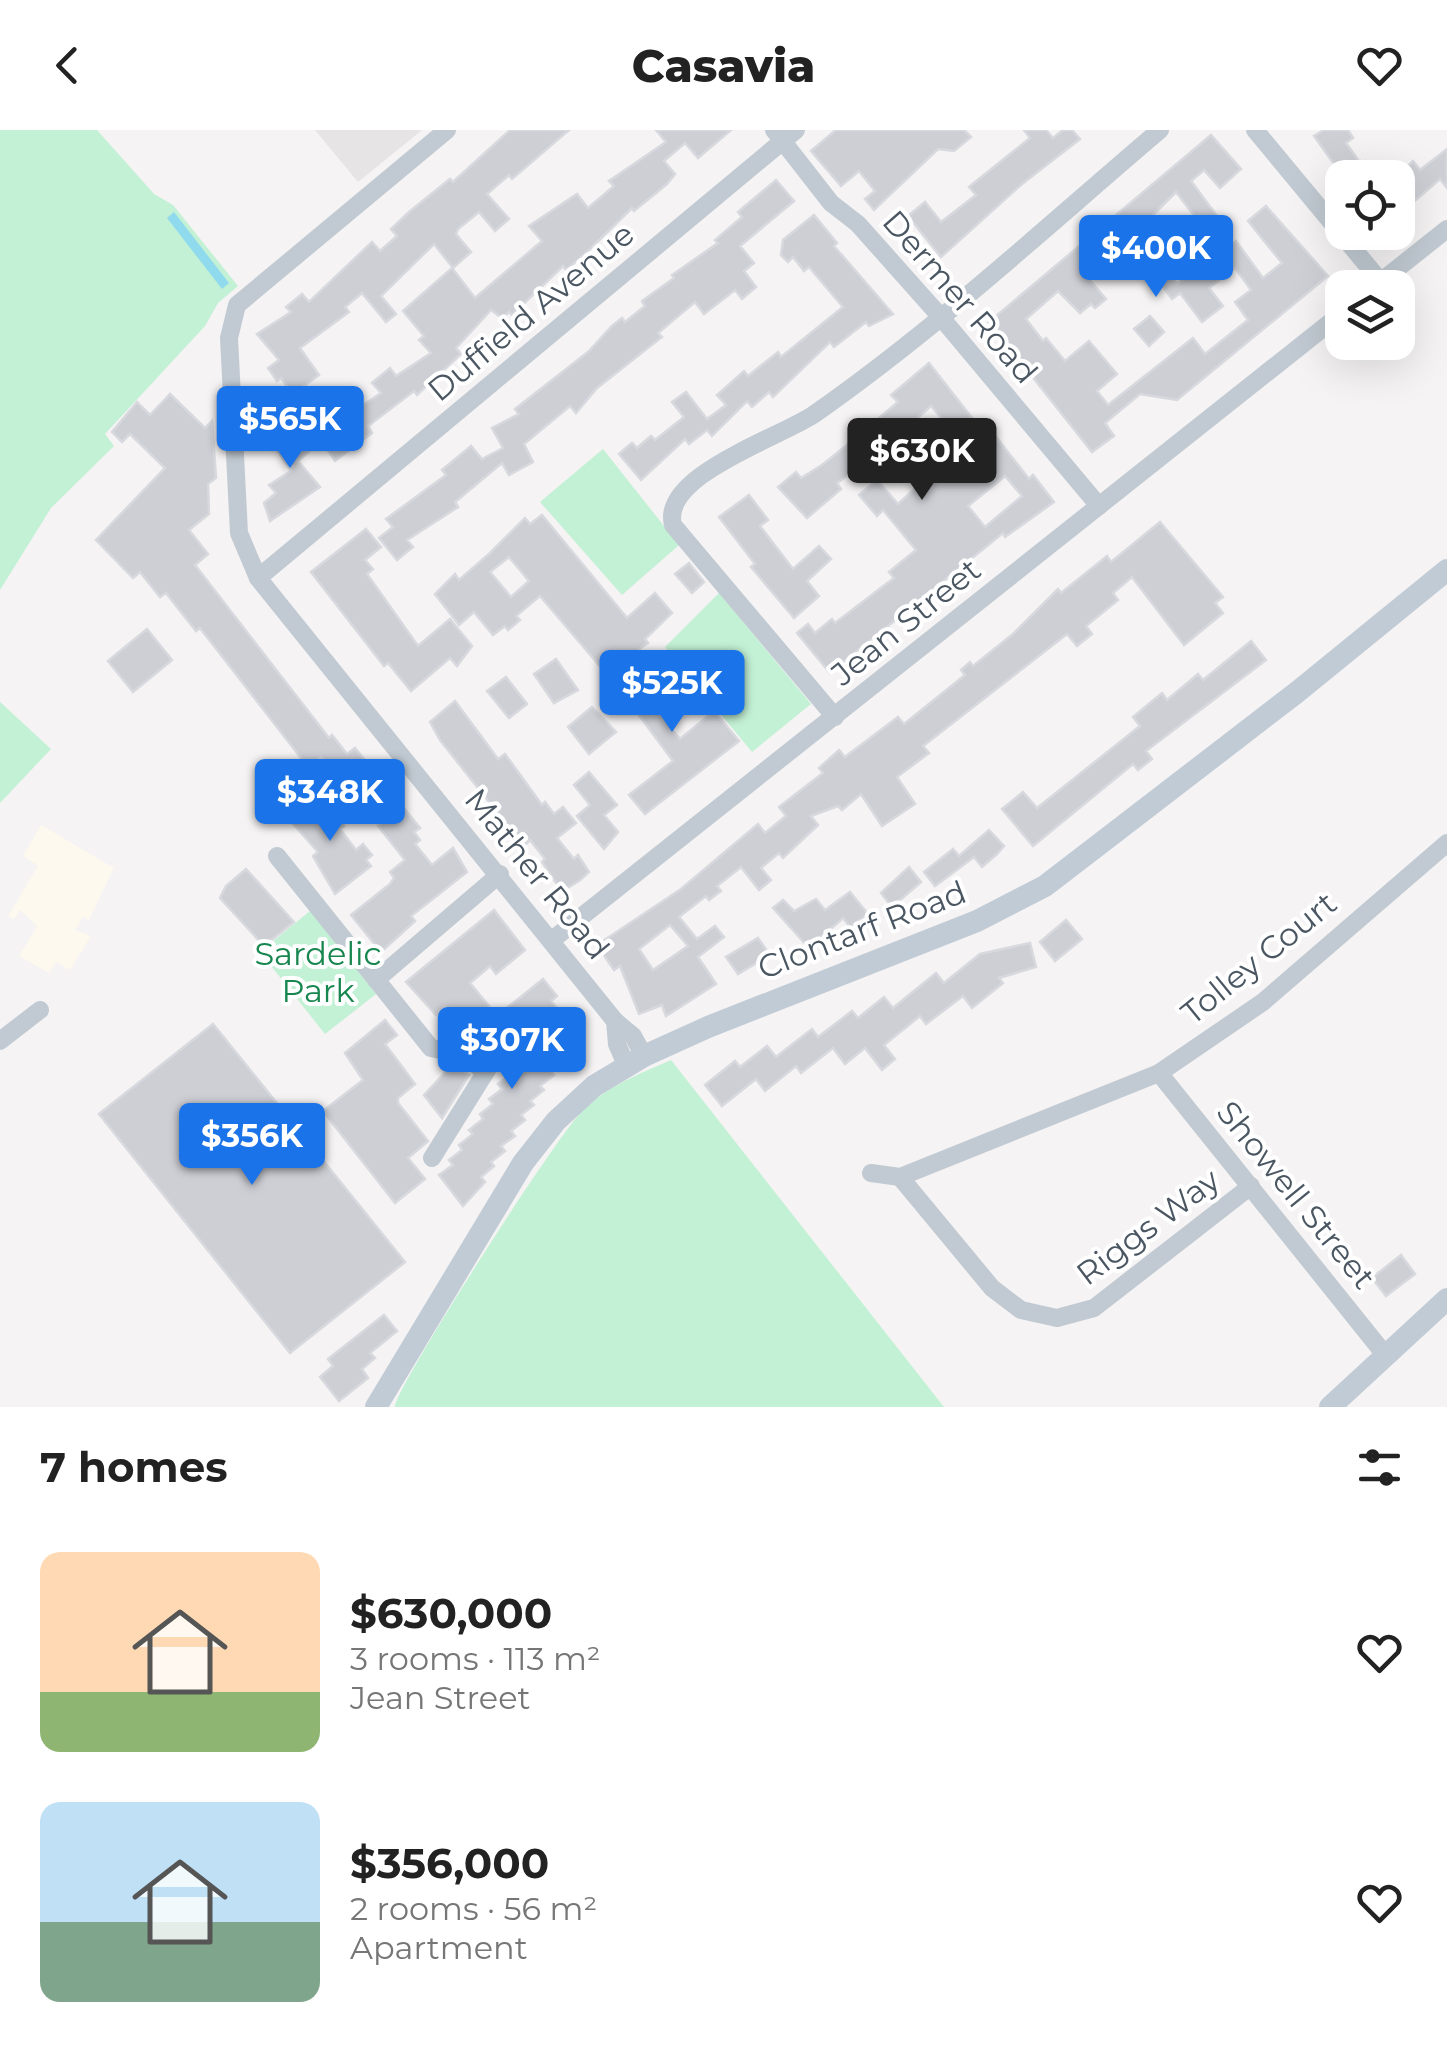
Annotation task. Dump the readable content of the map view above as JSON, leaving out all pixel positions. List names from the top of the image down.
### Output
{
  "streets": {
    "street": [
      "Dermer Road",
      "Duffield Avenue",
      "Jean Street",
      "Mather Road",
      "Clontarf Road",
      "Tolley Court",
      "Showell Street",
      "Riggs Way"
    ]
  },
  "crossings": [
    ["Dermer Road", "Duffield Avenue"],
    ["Dermer Road", "Jean Street"],
    ["Duffield Avenue", "Mather Road"],
    ["Jean Street", "Mather Road"],
    ["Mather Road", "Clontarf Road"],
    ["Tolley Court", "Showell Street"],
    ["Tolley Court", "Riggs Way"],
    ["Showell Street", "Riggs Way"]
  ],
  "parks": ["Sardelic Park"],
  "page": {
    "header": "Casavia",
    "price": [
      "$400K",
      "$565K",
      "$630K",
      "$525K",
      "$348K",
      "$307K",
      "$356K"
    ],
    "heading": "7 homes",
    "list": [
      {
        "name": "$630,000",
        "note": "3 rooms · 113 m² · Jean Street"
      },
      {
        "name": "$356,000",
        "note": "2 rooms · 56 m² · Apartment"
      }
    ]
  }
}
